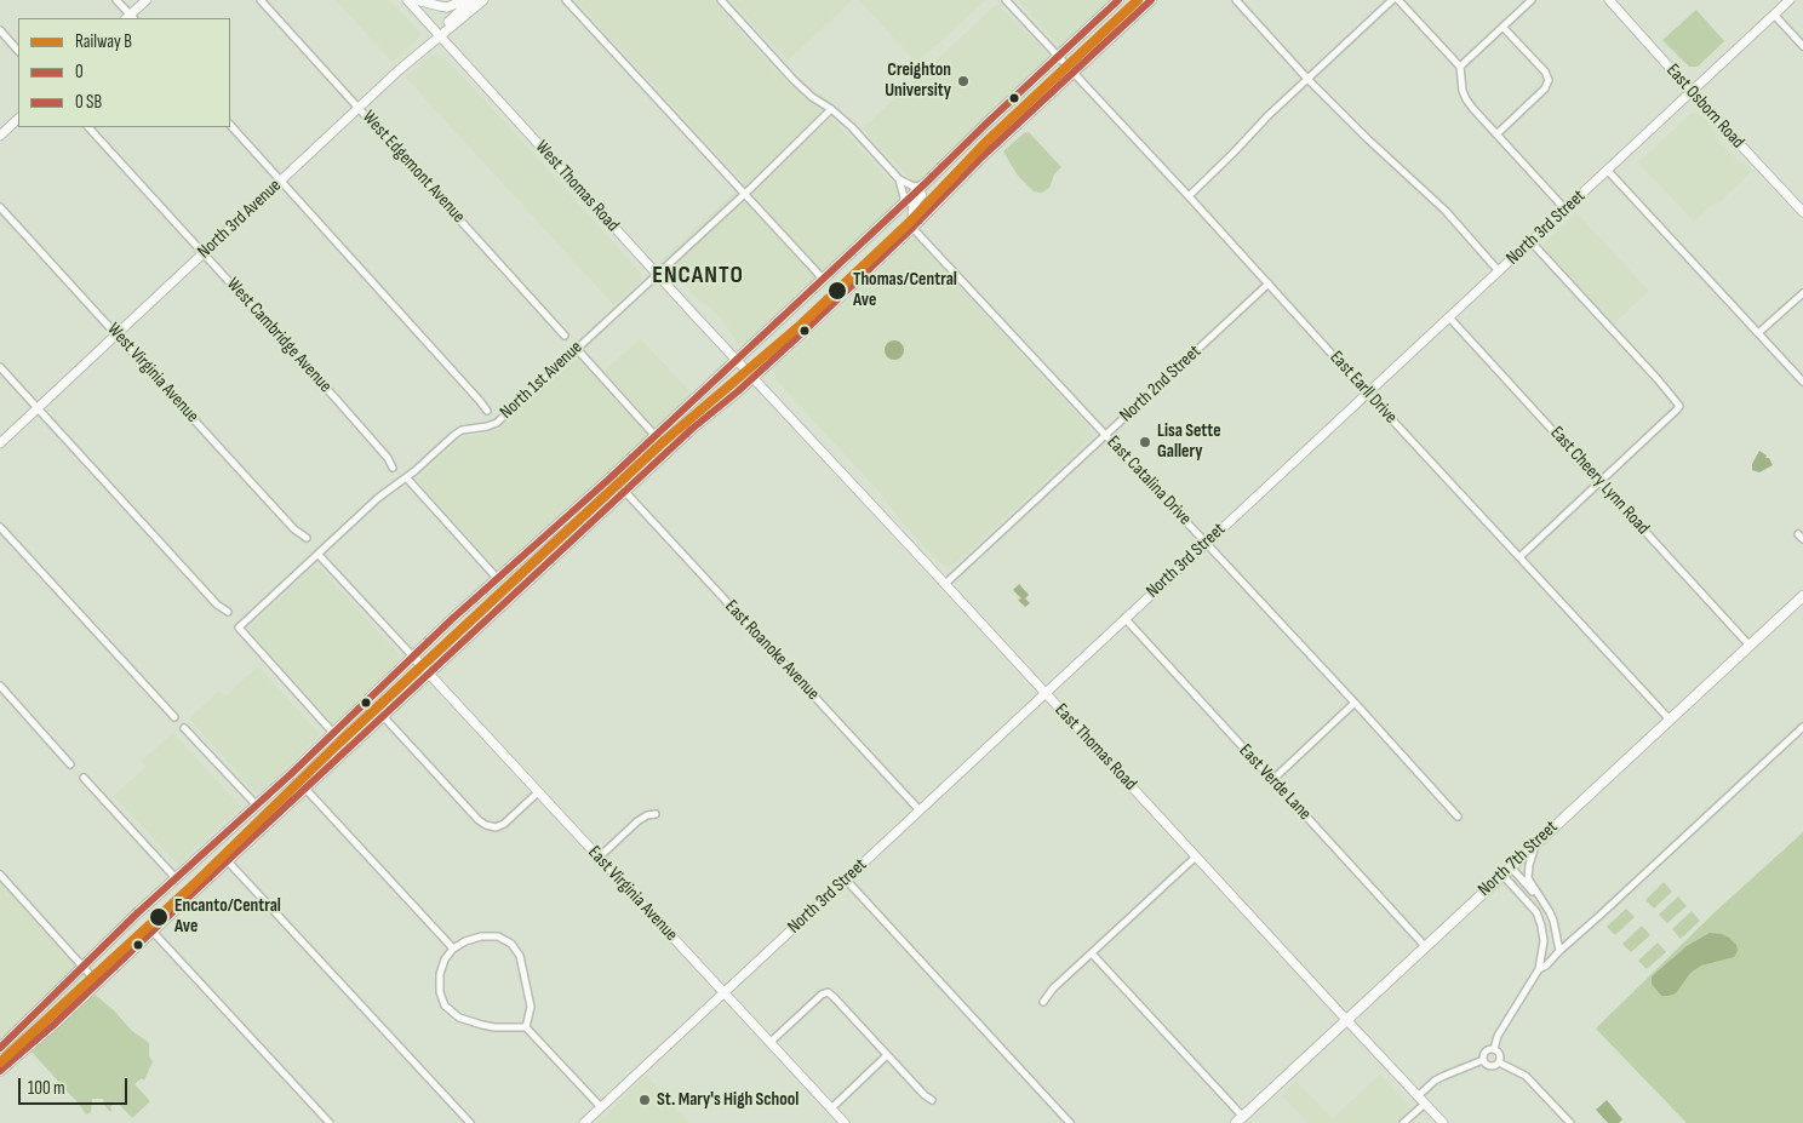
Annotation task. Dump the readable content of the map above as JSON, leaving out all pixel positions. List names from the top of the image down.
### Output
{
  "streets": {
    "main road": ["North 7th Street"],
    "street": [
      "East Osborn Road",
      "West Edgemont Avenue",
      "West Thomas Road",
      "North 3rd Avenue",
      "North 3rd Street",
      "West Cambridge Avenue",
      "West Virginia Avenue",
      "North 1st Avenue",
      "North 2nd Street",
      "East Earll Drive",
      "East Catalina Drive",
      "East Cheery Lynn Road",
      "East Roanoke Avenue",
      "East Thomas Road",
      "East Verde Lane",
      "East Virginia Avenue"
    ]
  },
  "crossings": [
    ["East Osborn Road", "North 3rd Street"],
    ["West Edgemont Avenue", "North 3rd Avenue"],
    ["West Thomas Road", "North 3rd Avenue"],
    ["West Thomas Road", "North 1st Avenue"],
    ["West Thomas Road", "East Thomas Road"],
    ["North 3rd Avenue", "West Cambridge Avenue"],
    ["North 3rd Avenue", "West Virginia Avenue"],
    ["North 3rd Street", "East Earll Drive"],
    ["North 3rd Street", "East Catalina Drive"],
    ["North 3rd Street", "East Cheery Lynn Road"],
    ["North 3rd Street", "East Roanoke Avenue"],
    ["North 3rd Street", "East Thomas Road"],
    ["North 3rd Street", "East Verde Lane"],
    ["North 3rd Street", "East Virginia Avenue"],
    ["North 2nd Street", "East Earll Drive"],
    ["North 2nd Street", "East Catalina Drive"],
    ["North 2nd Street", "East Thomas Road"],
    ["East Earll Drive", "North 7th Street"],
    ["East Cheery Lynn Road", "North 7th Street"],
    ["East Thomas Road", "North 7th Street"],
    ["East Verde Lane", "North 7th Street"]
  ],
  "districts": ["ENCANTO"],
  "places": [
    "Creighton University",
    "Thomas/Central Ave",
    "Lisa Sette Gallery",
    "Encanto/Central Ave",
    "St. Mary's High School"
  ],
  "lines": ["rail line B", "transit line 0"],
  "legend": ["Railway B", "0", "0 SB"],
  "scale_bar": "100 m"
}
